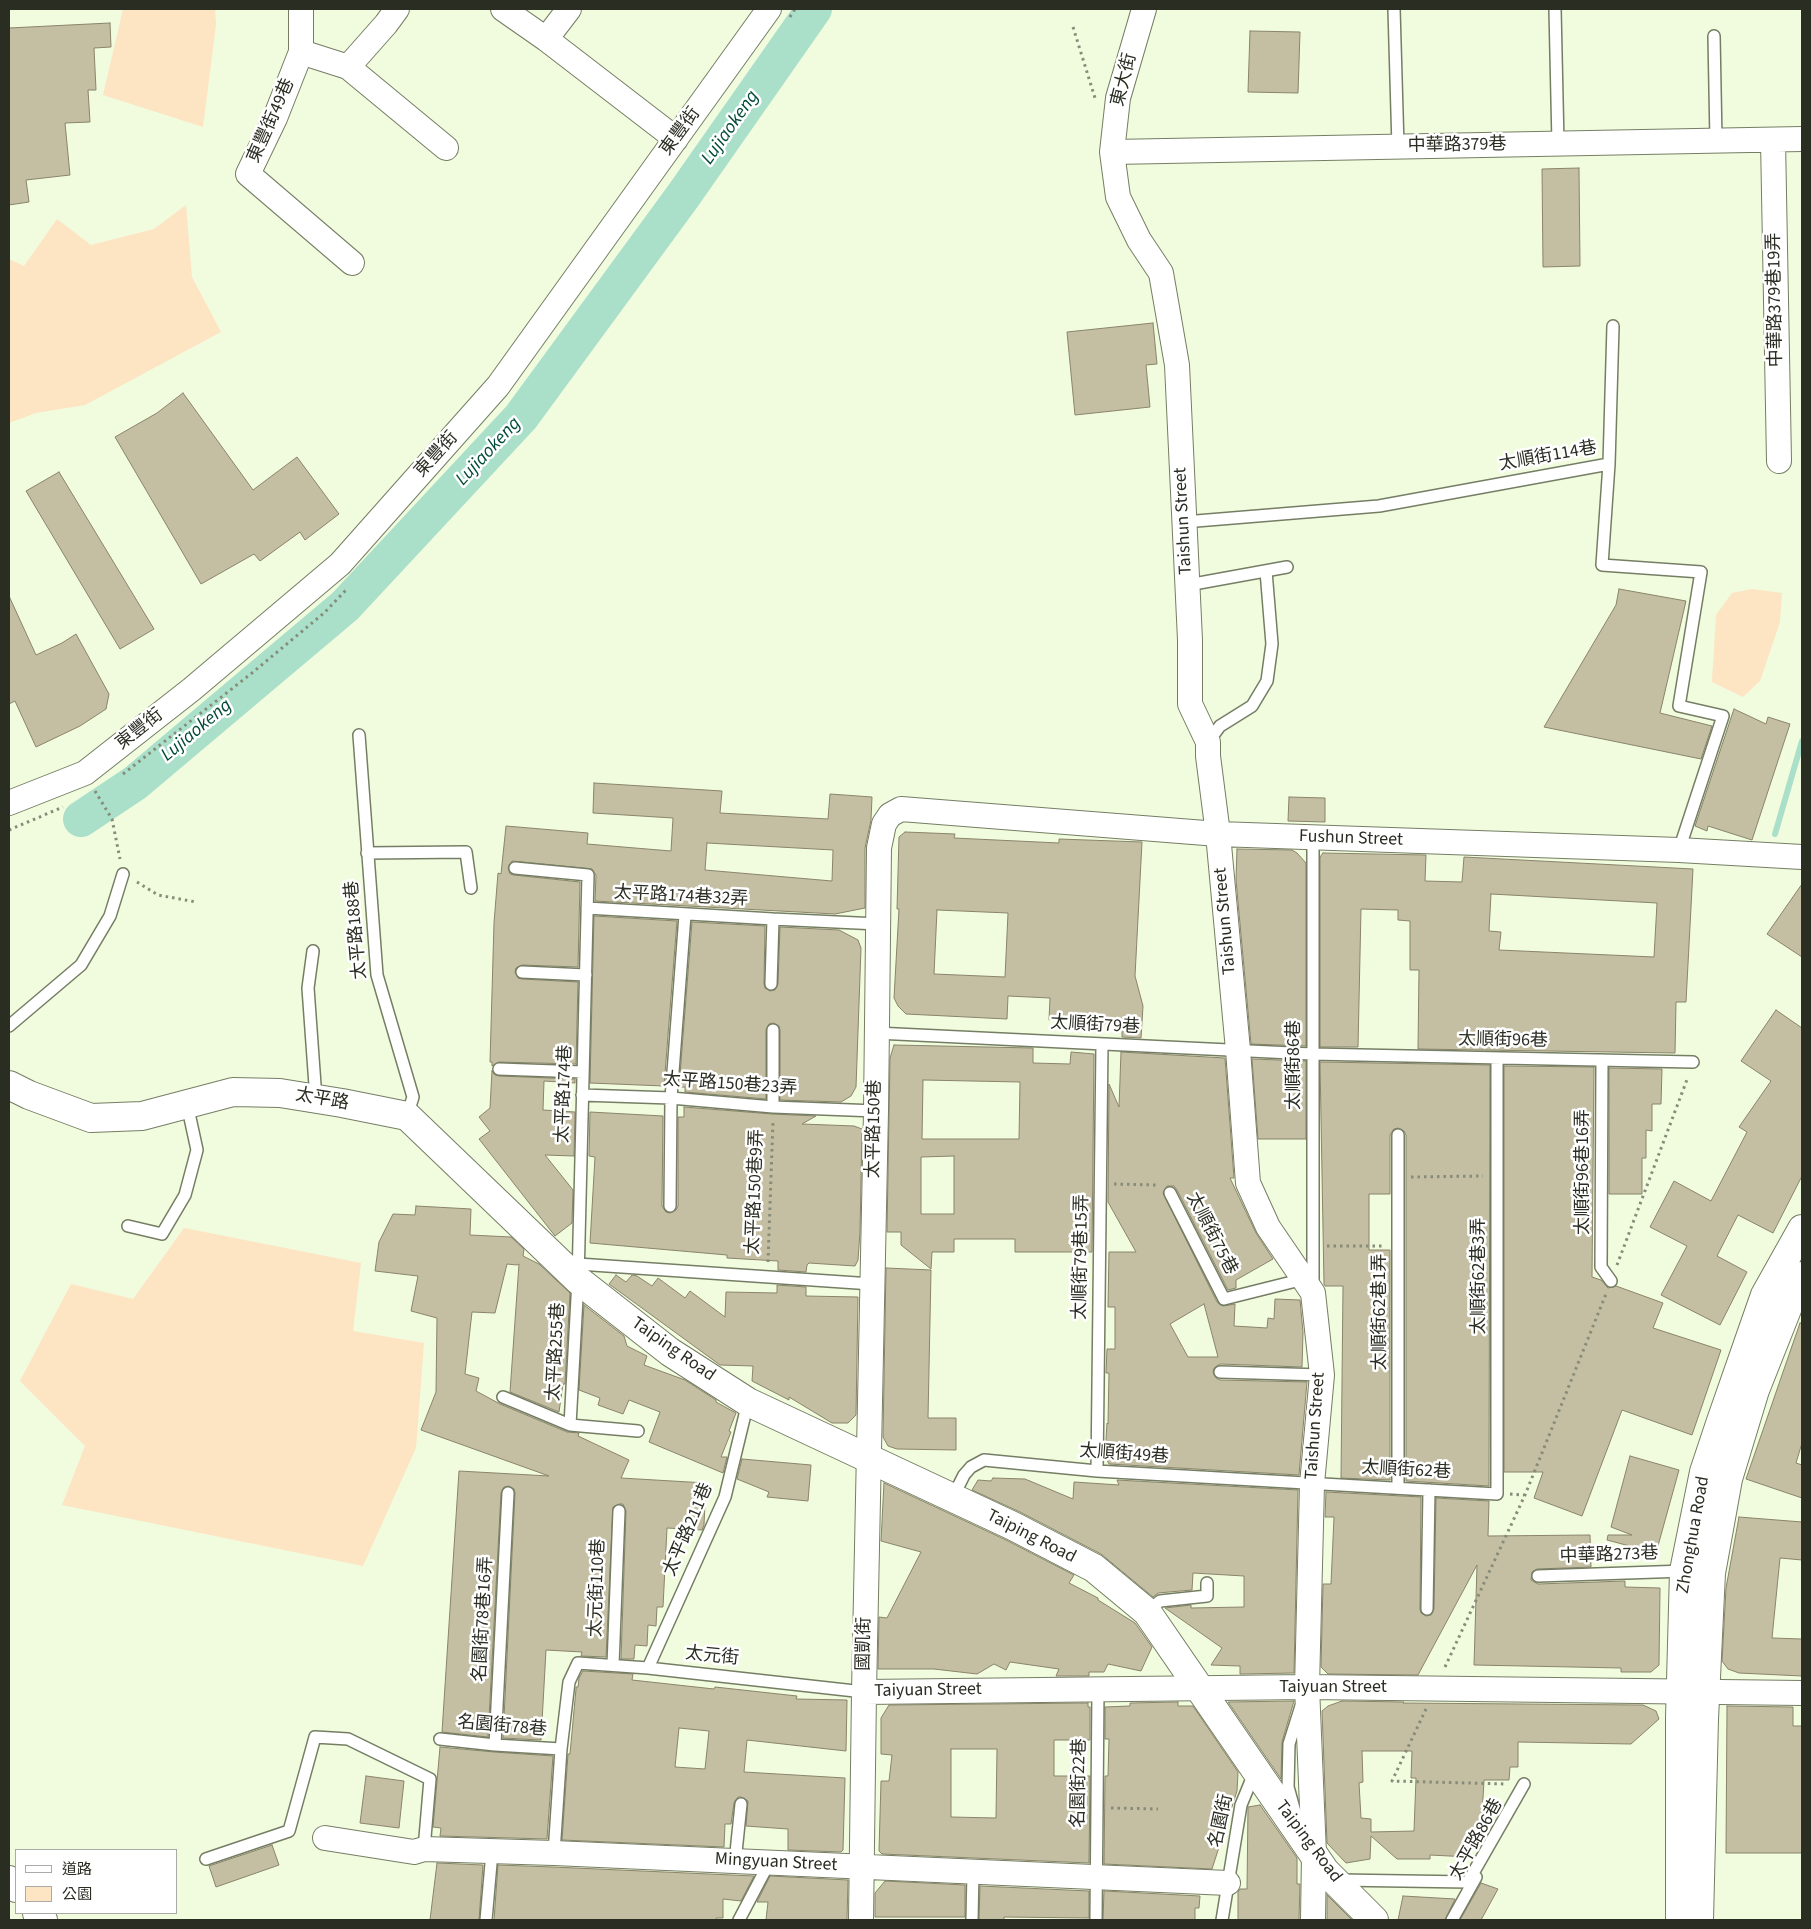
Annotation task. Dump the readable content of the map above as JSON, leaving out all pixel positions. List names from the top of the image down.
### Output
{
  "streets": {
    "street": [
      "東大街",
      "東豐街49巷",
      "東豐街",
      "中華路379巷",
      "中華路379巷19弄",
      "Taishun Street",
      "Fushun Street",
      "太平路",
      "太平路150巷",
      "Taiping Road",
      "Zhonghua Road",
      "國凱街",
      "Taiyuan Street",
      "Mingyuan Street"
    ],
    "lane": [
      "太順街114巷",
      "太平路174巷32弄",
      "太平路188巷",
      "太順街79巷",
      "太順街96巷",
      "太順街86巷",
      "太平路150巷23弄",
      "太平路174巷",
      "太順街96巷16弄",
      "太順街75巷",
      "太順街79巷15弄",
      "太順街62巷3弄",
      "太順街62巷1弄",
      "太平路255巷",
      "太順街49巷",
      "太順街62巷",
      "太平路211巷",
      "中華路273巷",
      "太元街110巷",
      "名園街78巷16弄",
      "太元街",
      "名園街78巷",
      "名園街22巷",
      "名園街",
      "太平路86巷"
    ],
    "path": ["太平路150巷9弄"]
  },
  "crossings": [
    ["東大街", "中華路379巷"],
    ["東大街", "Taishun Street"],
    ["中華路379巷", "中華路379巷19弄"],
    ["中華路379巷", "Taishun Street"],
    ["太順街114巷", "Taishun Street"],
    ["太順街114巷", "Fushun Street"],
    ["Taishun Street", "Fushun Street"],
    ["Taishun Street", "太順街79巷"],
    ["Taishun Street", "太順街86巷"],
    ["Taishun Street", "太順街75巷"],
    ["Taishun Street", "Taiping Road"],
    ["Taishun Street", "太順街49巷"],
    ["Taishun Street", "太順街62巷"],
    ["Taishun Street", "Taiyuan Street"],
    ["Fushun Street", "太順街86巷"],
    ["Fushun Street", "太平路150巷"],
    ["太平路174巷32弄", "太平路174巷"],
    ["太平路174巷32弄", "太平路150巷"],
    ["太平路188巷", "太平路"],
    ["太順街79巷", "太順街96巷"],
    ["太順街79巷", "太順街86巷"],
    ["太順街79巷", "太平路150巷"],
    ["太順街79巷", "太順街79巷15弄"],
    ["太順街96巷", "太順街86巷"],
    ["太順街96巷", "太順街96巷16弄"],
    ["太順街96巷", "太順街62巷3弄"],
    ["太順街86巷", "太順街75巷"],
    ["太平路150巷23弄", "太平路174巷"],
    ["太平路150巷23弄", "太平路150巷"],
    ["太平路150巷23弄", "太平路150巷9弄"],
    ["太平路174巷", "Taiping Road"],
    ["太平路174巷", "太平路255巷"],
    ["太平路150巷", "Taiping Road"],
    ["太平路150巷", "國凱街"],
    ["太順街79巷15弄", "太順街49巷"],
    ["太順街62巷3弄", "太順街62巷"],
    ["太順街62巷1弄", "太順街62巷"],
    ["Taiping Road", "太平路255巷"],
    ["Taiping Road", "太順街49巷"],
    ["Taiping Road", "太平路211巷"],
    ["Taiping Road", "國凱街"],
    ["Taiping Road", "Taiyuan Street"],
    ["Taiping Road", "名園街"],
    ["Taiping Road", "太平路86巷"],
    ["太順街49巷", "太順街62巷"],
    ["太平路211巷", "太元街"],
    ["Zhonghua Road", "中華路273巷"],
    ["Zhonghua Road", "Taiyuan Street"],
    ["太元街110巷", "太元街"],
    ["名園街78巷16弄", "名園街78巷"],
    ["國凱街", "太元街"],
    ["國凱街", "Taiyuan Street"],
    ["國凱街", "Mingyuan Street"],
    ["太元街", "Taiyuan Street"],
    ["太元街", "名園街78巷"],
    ["Taiyuan Street", "名園街22巷"],
    ["名園街78巷", "Mingyuan Street"],
    ["名園街22巷", "Mingyuan Street"],
    ["名園街", "Mingyuan Street"]
  ],
  "water": ["Lujiaokeng"],
  "legend": ["道路", "公園"]
}
